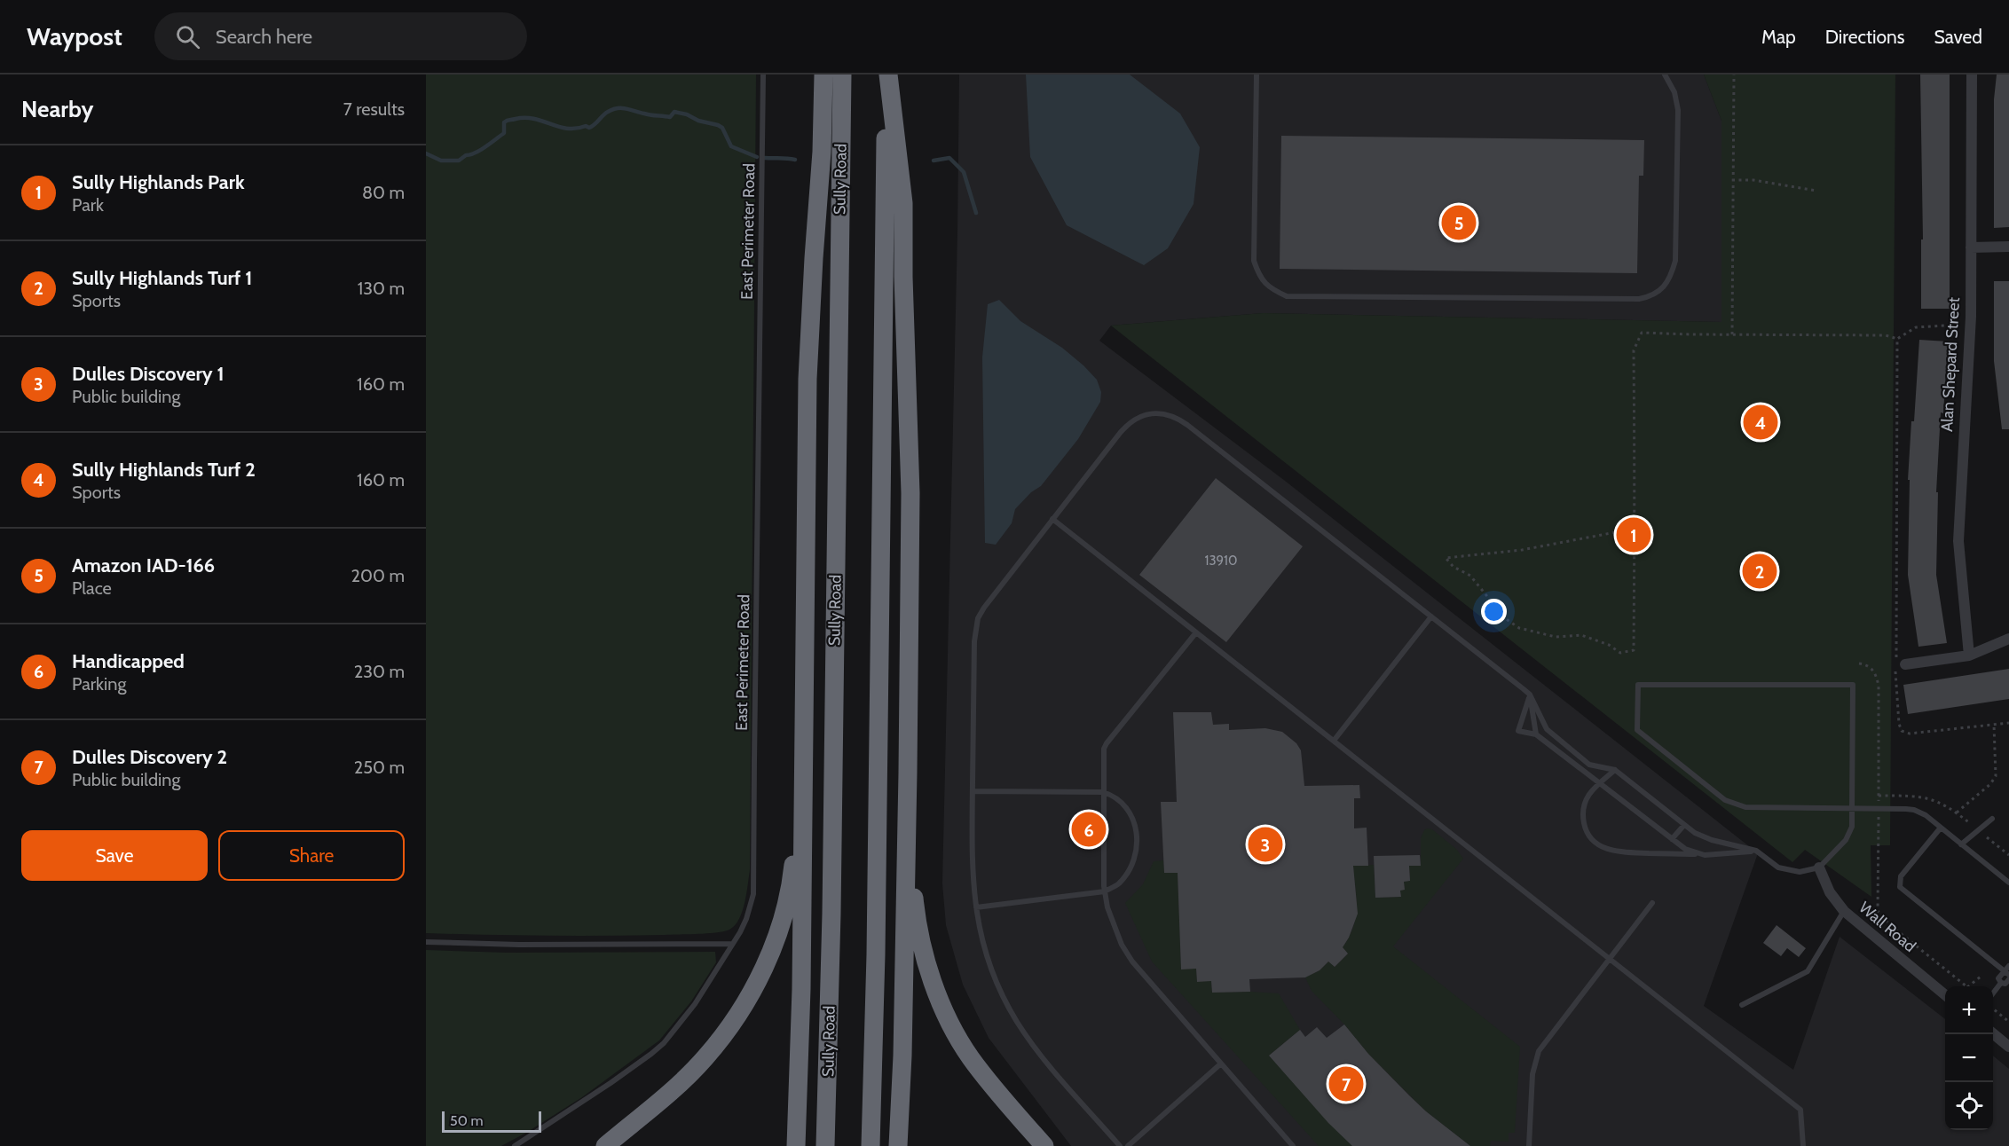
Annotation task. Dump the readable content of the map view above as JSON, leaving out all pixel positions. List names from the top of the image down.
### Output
{
  "streets": {
    "highway": ["Sully Road"],
    "street": ["Alan Shepard Street", "Wall Road"],
    "lane": ["East Perimeter Road"]
  },
  "house_numbers": ["13910"],
  "scale_bar": "50 m",
  "page": {
    "header": "Waypost",
    "search": "Search here",
    "nav": ["Map", "Directions", "Saved"],
    "heading": ["Nearby", "7 results"],
    "list": [
      {
        "mark": "1",
        "name": "Sully Highlands Park",
        "note": "Park",
        "value": "80 m"
      },
      {
        "mark": "2",
        "name": "Sully Highlands Turf 1",
        "note": "Sports",
        "value": "130 m"
      },
      {
        "mark": "3",
        "name": "Dulles Discovery 1",
        "note": "Public building",
        "value": "160 m"
      },
      {
        "mark": "4",
        "name": "Sully Highlands Turf 2",
        "note": "Sports",
        "value": "160 m"
      },
      {
        "mark": "5",
        "name": "Amazon IAD-166",
        "note": "Place",
        "value": "200 m"
      },
      {
        "mark": "6",
        "name": "Handicapped",
        "note": "Parking",
        "value": "230 m"
      },
      {
        "mark": "7",
        "name": "Dulles Discovery 2",
        "note": "Public building",
        "value": "250 m"
      }
    ],
    "pins": [
      "5",
      "4",
      "1",
      "2",
      "6",
      "3",
      "7"
    ],
    "buttons": ["Save", "Share"],
    "map_buttons": ["+", "−"],
    "scale": "50 m"
  }
}
